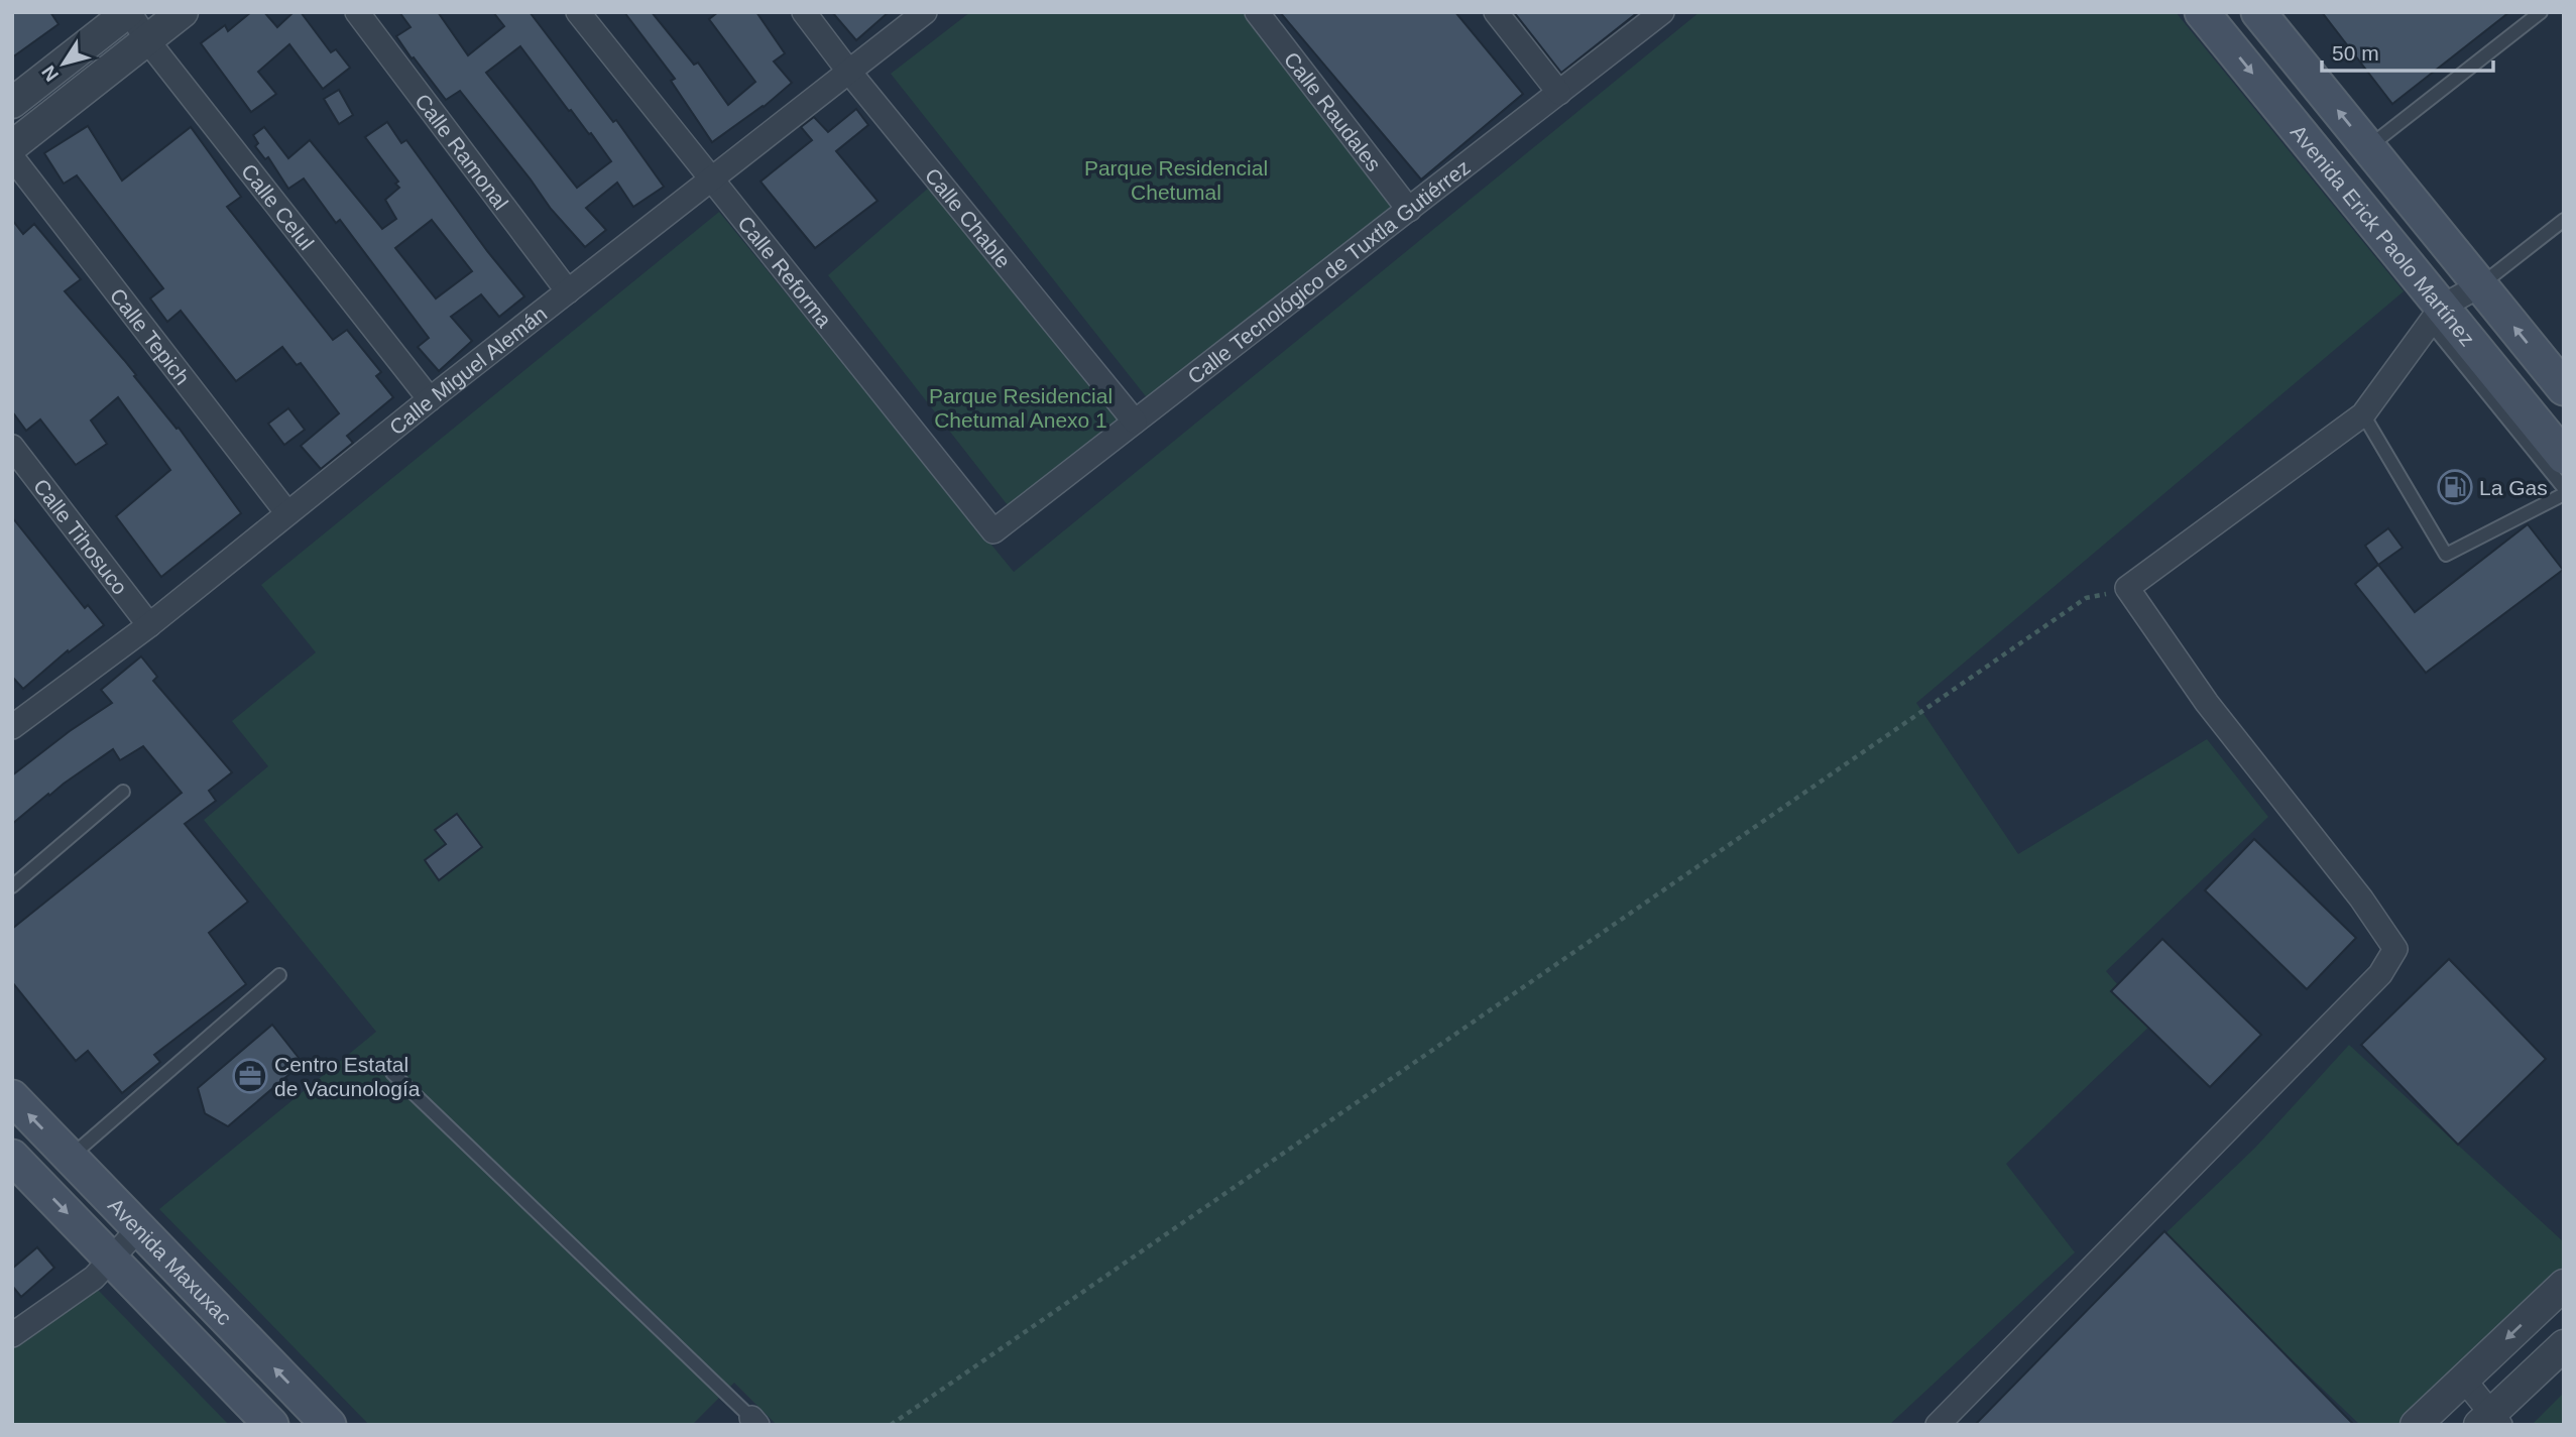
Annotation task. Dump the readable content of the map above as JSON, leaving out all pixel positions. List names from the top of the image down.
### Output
{
  "streets": {
    "main road": ["Avenida Erick Paolo Martínez", "Avenida Maxuxac"],
    "street": [
      "Calle Raudales",
      "Calle Ramonal",
      "Calle Celul",
      "Calle Chable",
      "Calle Reforma",
      "Calle Tecnológico de Tuxtla Gutiérrez",
      "Calle Tepich",
      "Calle Miguel Alemán",
      "Calle Tihosuco"
    ]
  },
  "crossings": [
    ["Calle Raudales", "Calle Tecnológico de Tuxtla Gutiérrez"],
    ["Calle Ramonal", "Calle Miguel Alemán"],
    ["Calle Celul", "Calle Miguel Alemán"],
    ["Calle Chable", "Calle Tecnológico de Tuxtla Gutiérrez"],
    ["Calle Chable", "Calle Miguel Alemán"],
    ["Calle Reforma", "Calle Tecnológico de Tuxtla Gutiérrez"],
    ["Calle Reforma", "Calle Miguel Alemán"],
    ["Calle Tepich", "Calle Miguel Alemán"],
    ["Calle Miguel Alemán", "Calle Tihosuco"]
  ],
  "parks": ["Parque Residencial Chetumal", "Parque Residencial Chetumal Anexo 1"],
  "places": {
    "fuel station": ["La Gas"],
    "office": ["Centro Estatal de Vacunología"]
  },
  "scale_bar": "50 m",
  "north": "bottom left"
}
